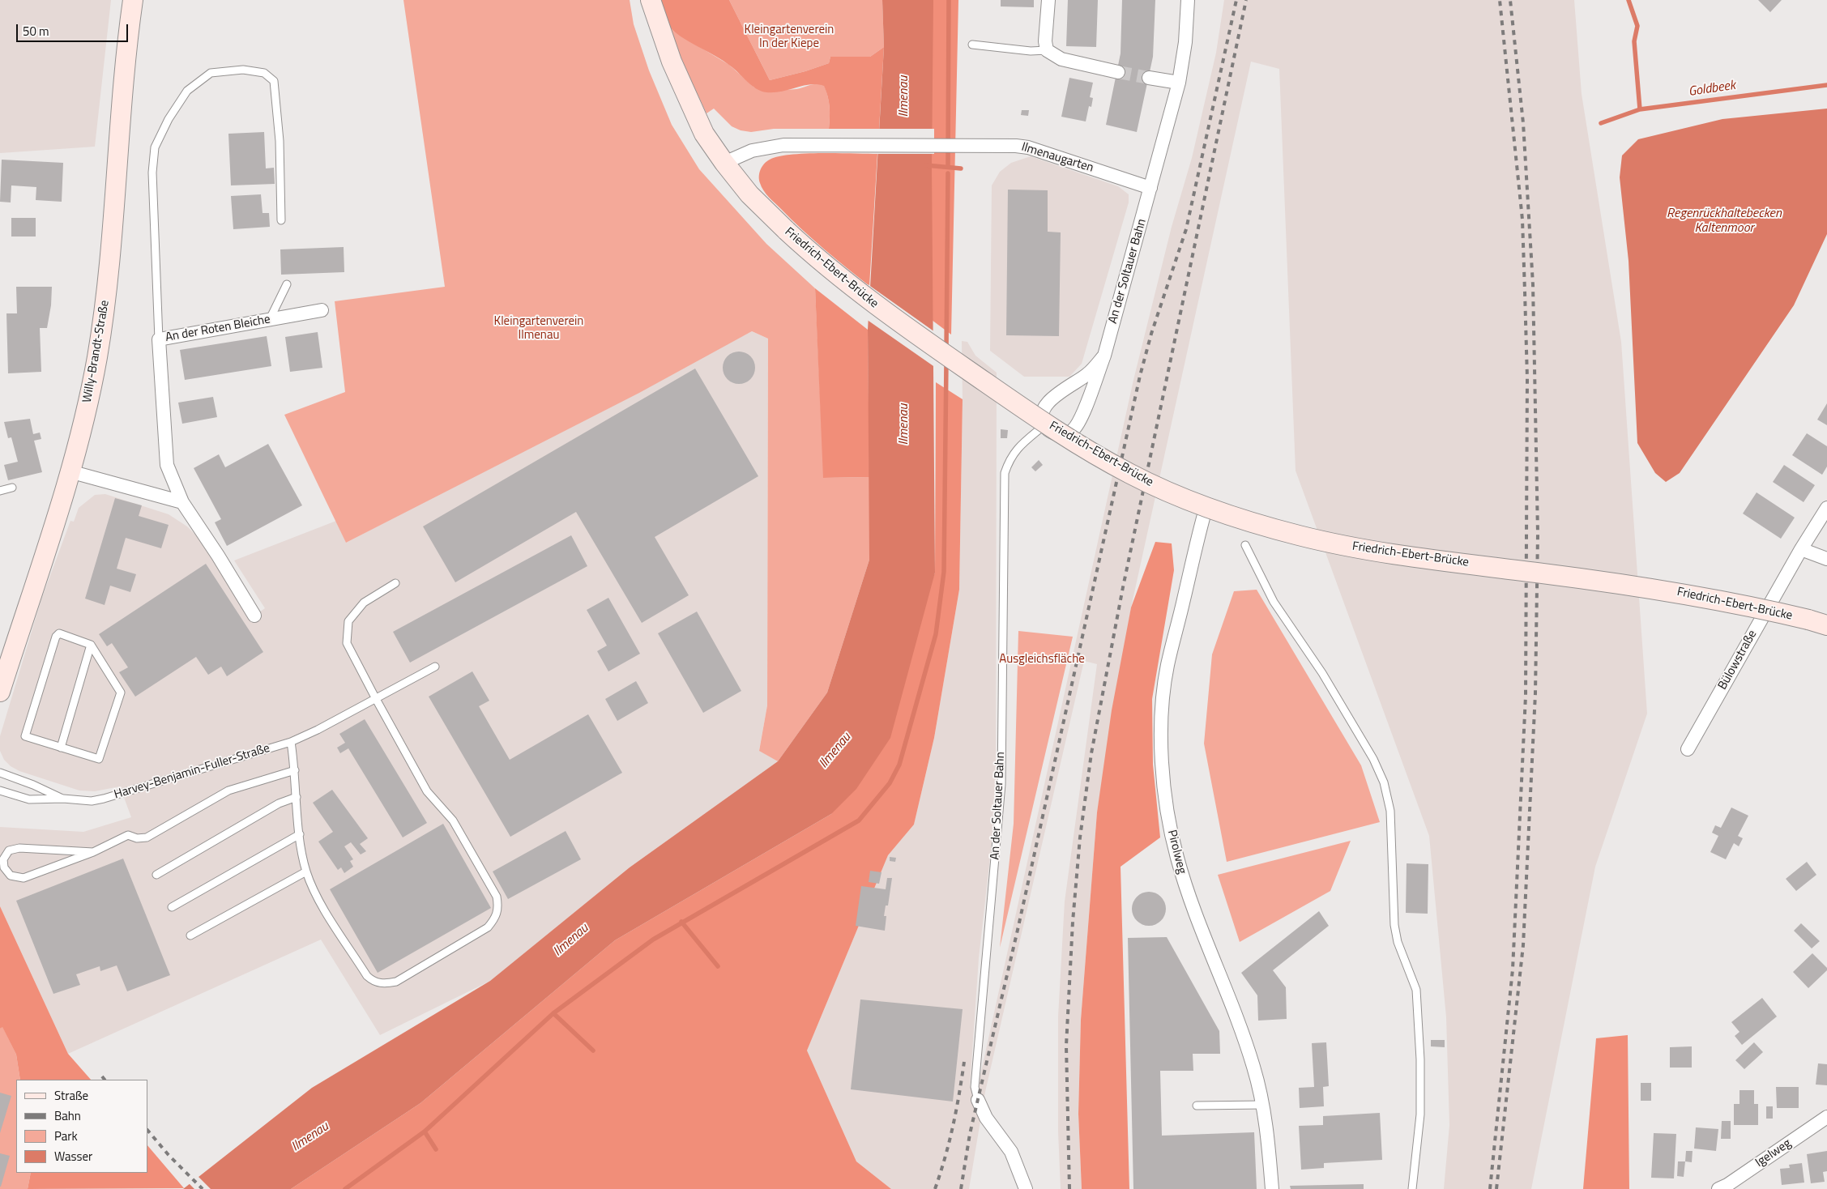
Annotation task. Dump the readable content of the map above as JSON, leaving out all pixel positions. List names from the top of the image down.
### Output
{
  "streets": {
    "main road": ["Friedrich-Ebert-Brücke", "Willy-Brandt-Straße"],
    "street": [
      "Ilmenaugarten",
      "An der Soltauer Bahn",
      "An der Roten Bleiche",
      "Bülowstraße",
      "Pirolweg",
      "Igelweg"
    ],
    "lane": ["Harvey-Benjamin-Fuller-Straße"]
  },
  "crossings": [
    ["Ilmenaugarten", "Friedrich-Ebert-Brücke"],
    ["Ilmenaugarten", "An der Soltauer Bahn"],
    ["Friedrich-Ebert-Brücke", "Pirolweg"]
  ],
  "water": ["Goldbeek", "Ilmenau", "Regenrückhaltebecken Kaltenmoor"],
  "parks": ["Kleingartenverein In der Kiepe", "Kleingartenverein Ilmenau", "Ausgleichsfläche"],
  "legend": [
    "Straße",
    "Bahn",
    "Park",
    "Wasser"
  ],
  "scale_bar": "50 m"
}
